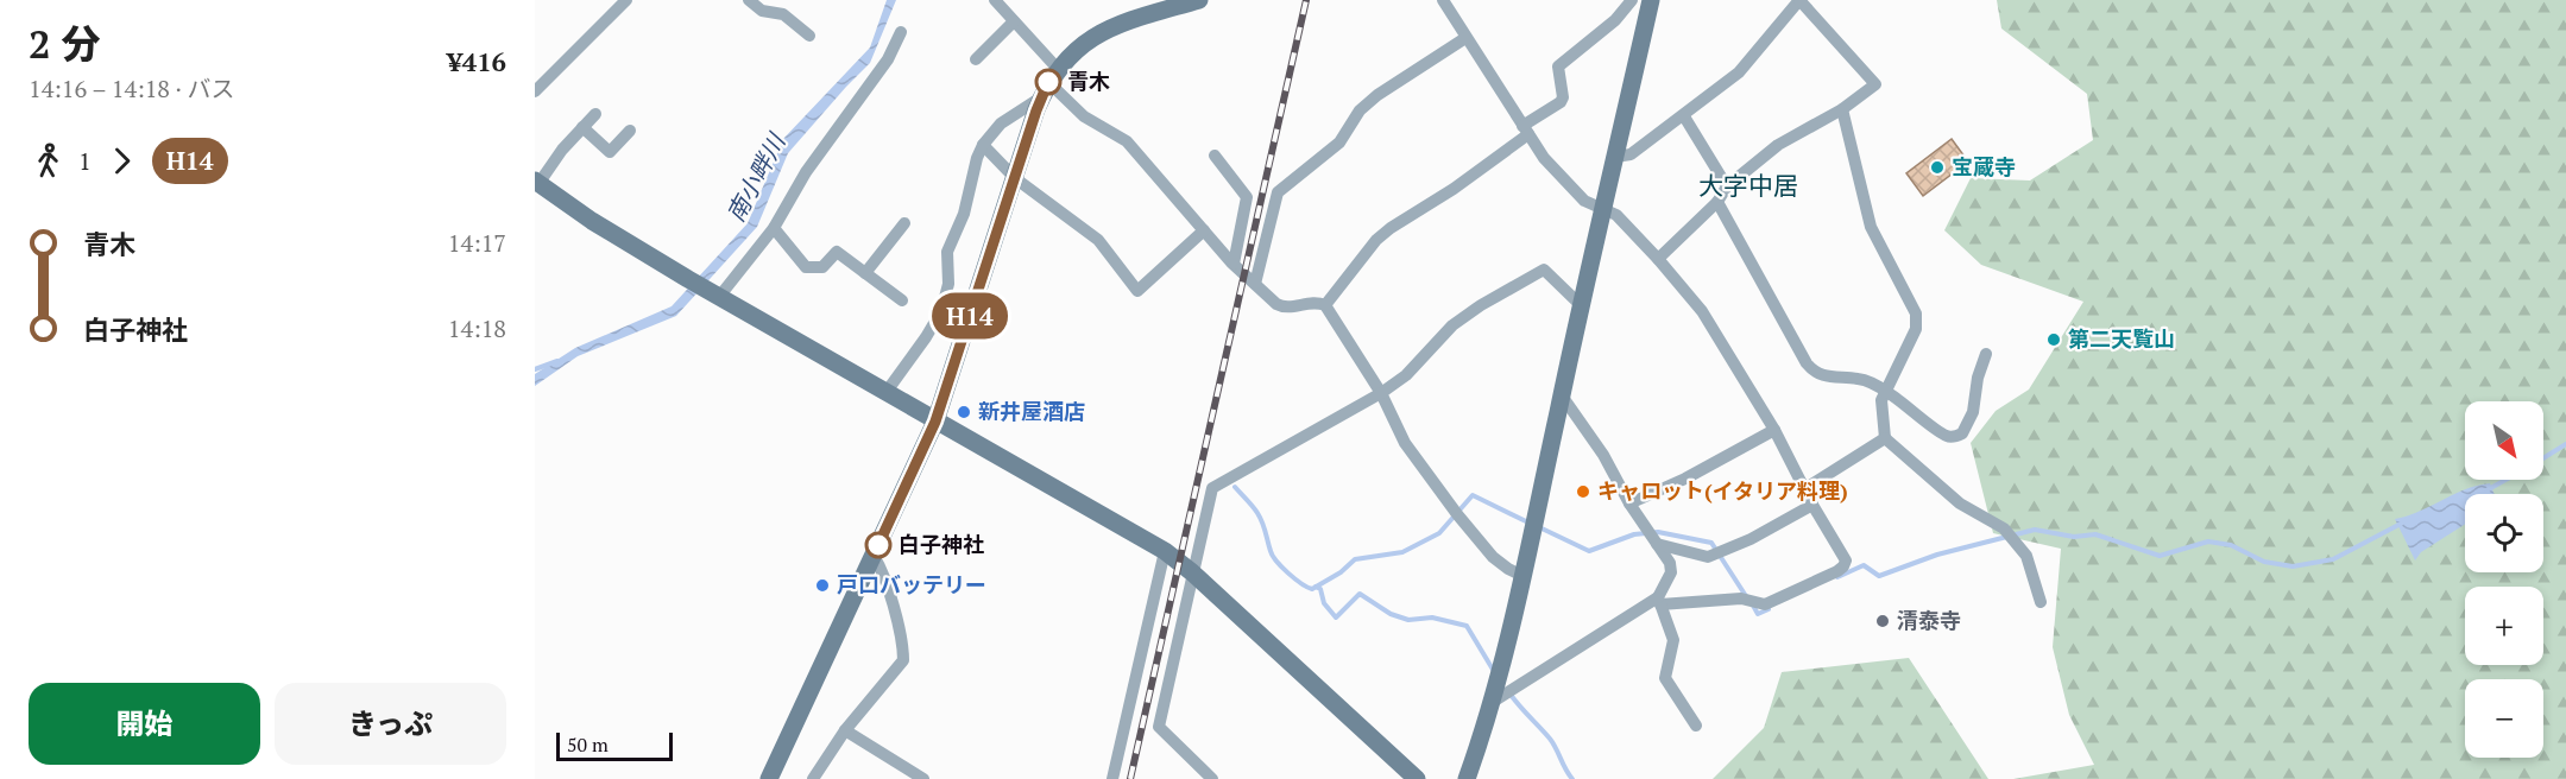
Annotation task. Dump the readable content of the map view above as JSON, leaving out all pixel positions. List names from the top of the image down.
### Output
{
  "districts": ["大字中居"],
  "water": ["南小畔川"],
  "places": [
    "青木",
    "宝蔵寺",
    "第二天覧山",
    "新井屋酒店",
    "キャロット(イタリア料理)",
    "白子神社",
    "戸口バッテリー",
    "清泰寺"
  ],
  "lines": ["bus line H14"],
  "scale_bar": "50 m",
  "north": "bottom right",
  "page": {
    "heading": ["2 分", "14:16 – 14:18 · バス", "¥416"],
    "on_map": "H14",
    "legs": ["1", "H14"],
    "list": [
      {
        "name": "青木",
        "value": "14:17"
      },
      {
        "name": "白子神社",
        "value": "14:18"
      }
    ],
    "map_buttons": ["+", "−"],
    "buttons": ["開始", "きっぷ"],
    "scale": "50 m"
  }
}
